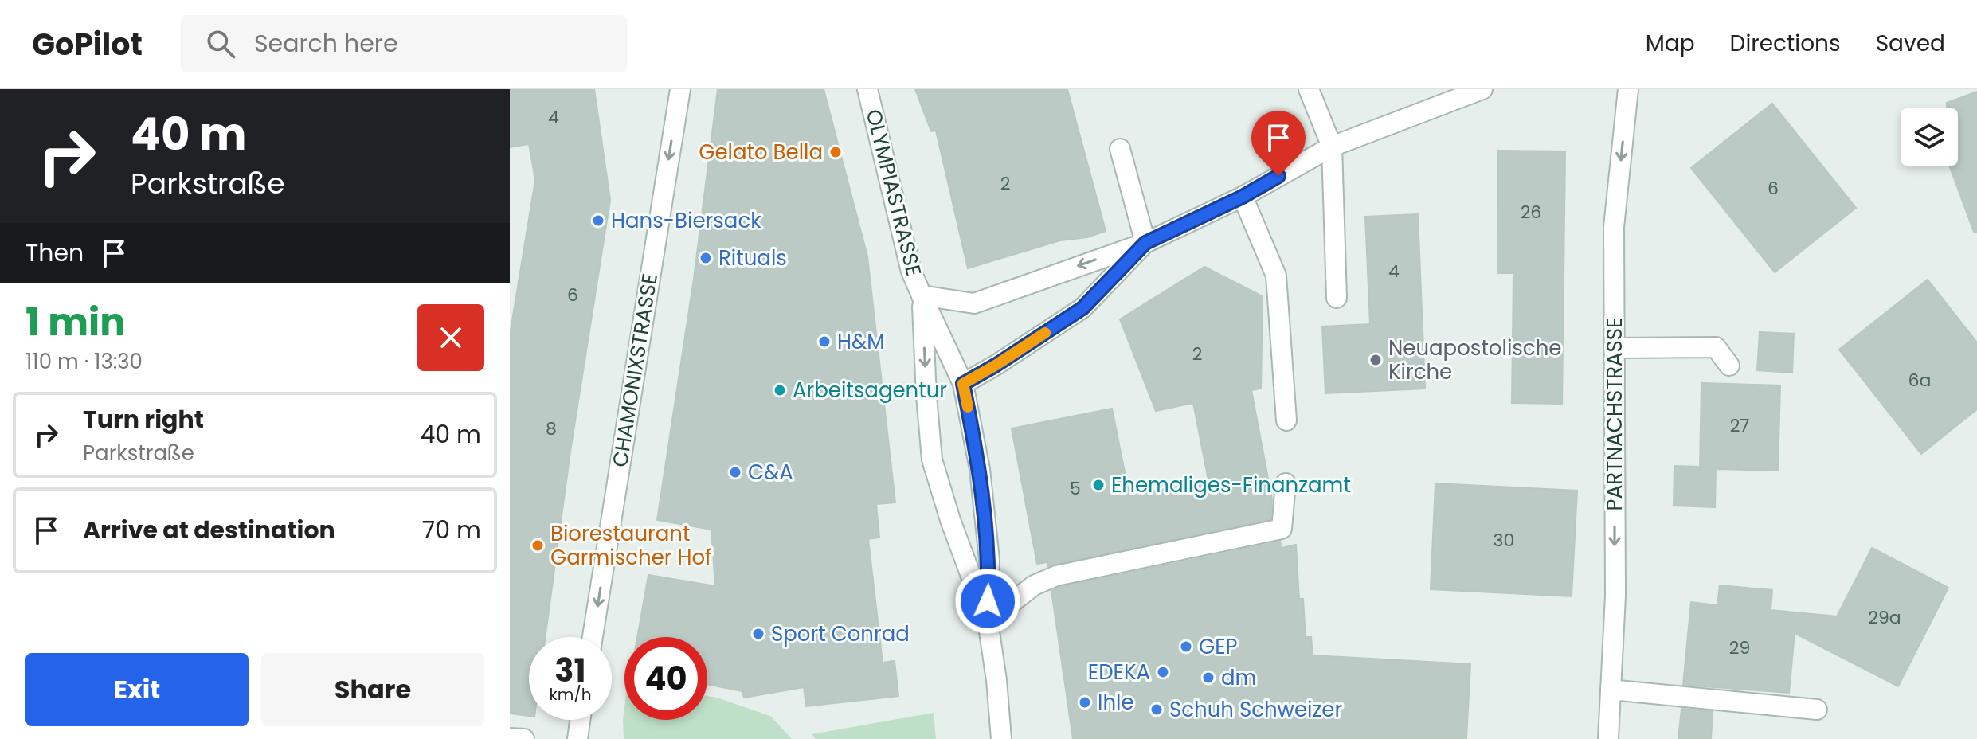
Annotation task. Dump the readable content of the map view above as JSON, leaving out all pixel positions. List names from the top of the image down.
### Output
{
  "streets": {
    "street": ["OLYMPIASTRASSE", "CHAMONIXSTRASSE", "PARTNACHSTRASSE"]
  },
  "one_way": ["CHAMONIXSTRASSE", "PARTNACHSTRASSE"],
  "places": [
    "Gelato Bella",
    "Hans-Biersack",
    "Rituals",
    "H&M",
    "Neuapostolische Kirche",
    "Arbeitsagentur",
    "C&A",
    "Ehemaliges-Finanzamt",
    "Biorestaurant Garmischer Hof",
    "Sport Conrad",
    "GEP",
    "EDEKA",
    "dm",
    "Ihle",
    "Schuh Schweizer"
  ],
  "house_numbers": [
    "4",
    "2",
    "6",
    "26",
    "4",
    "6",
    "2",
    "6a",
    "27",
    "8",
    "5",
    "30",
    "29a",
    "29"
  ],
  "page": {
    "header": "GoPilot",
    "search": "Search here",
    "nav": ["Map", "Directions", "Saved"],
    "turn": ["40 m", "Parkstraße"],
    "then": "Then",
    "heading": ["1 min", "110 m · 13:30"],
    "list": [
      {
        "name": "Turn right",
        "note": "Parkstraße",
        "value": "40 m"
      },
      {
        "name": "Arrive at destination",
        "value": "70 m"
      }
    ],
    "speed": "31 km/h",
    "limit": "40",
    "buttons": ["Exit", "Share"]
  }
}
